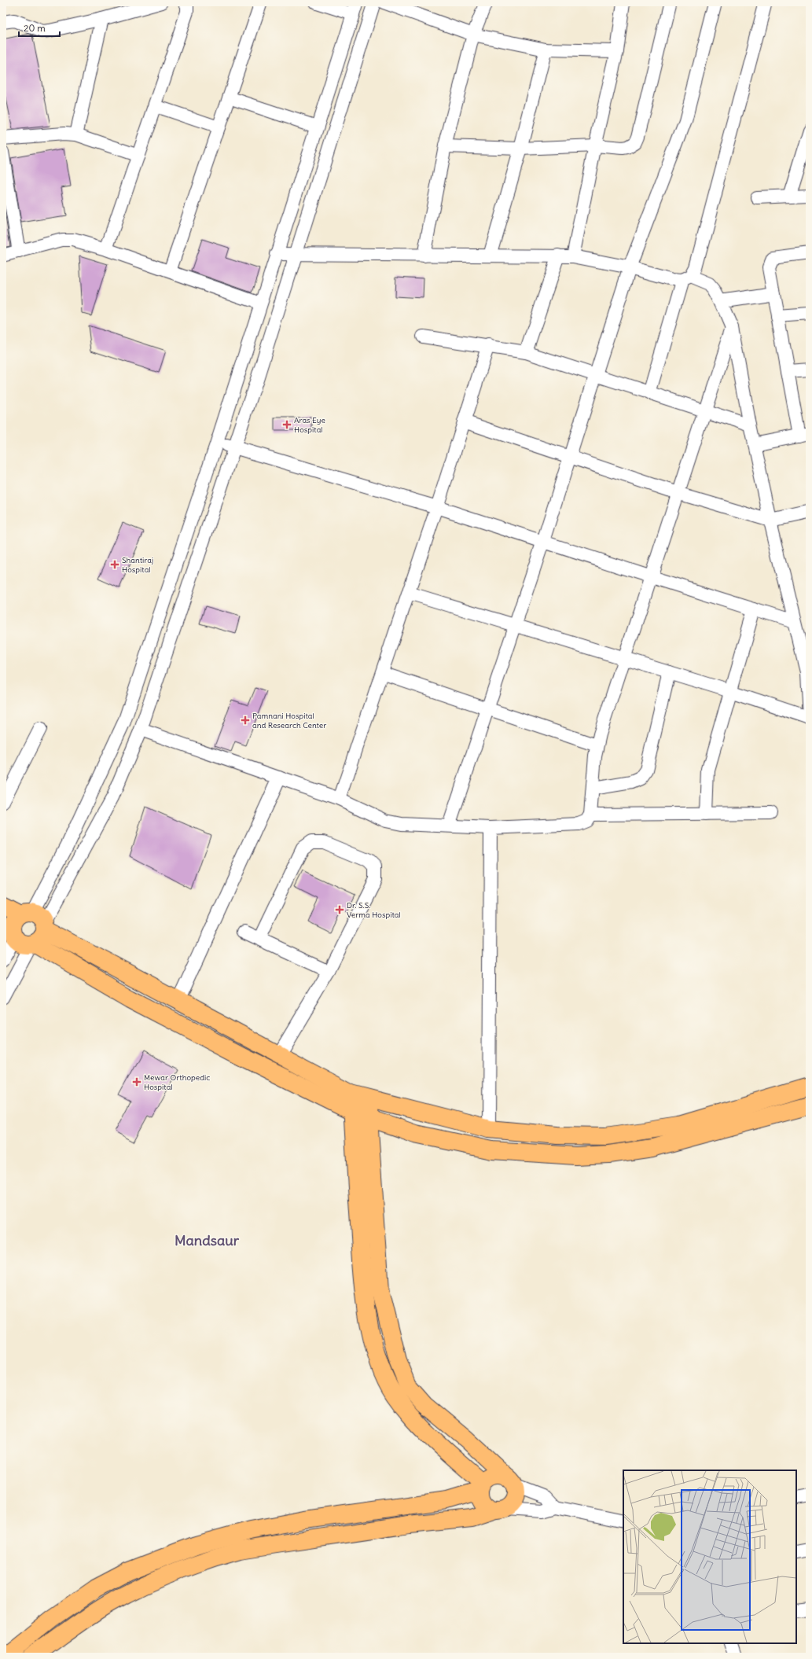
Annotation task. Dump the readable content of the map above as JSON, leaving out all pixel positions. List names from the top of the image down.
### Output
{
  "districts": ["Mandsaur"],
  "places": {
    "health": [
      "Aras Eye Hospital",
      "Shantiraj Hospital",
      "Pamnani Hospital and Research Center",
      "Dr. S.S. Verma Hospital",
      "Mewar Orthopedic Hospital"
    ]
  },
  "scale_bar": "20 m"
}
